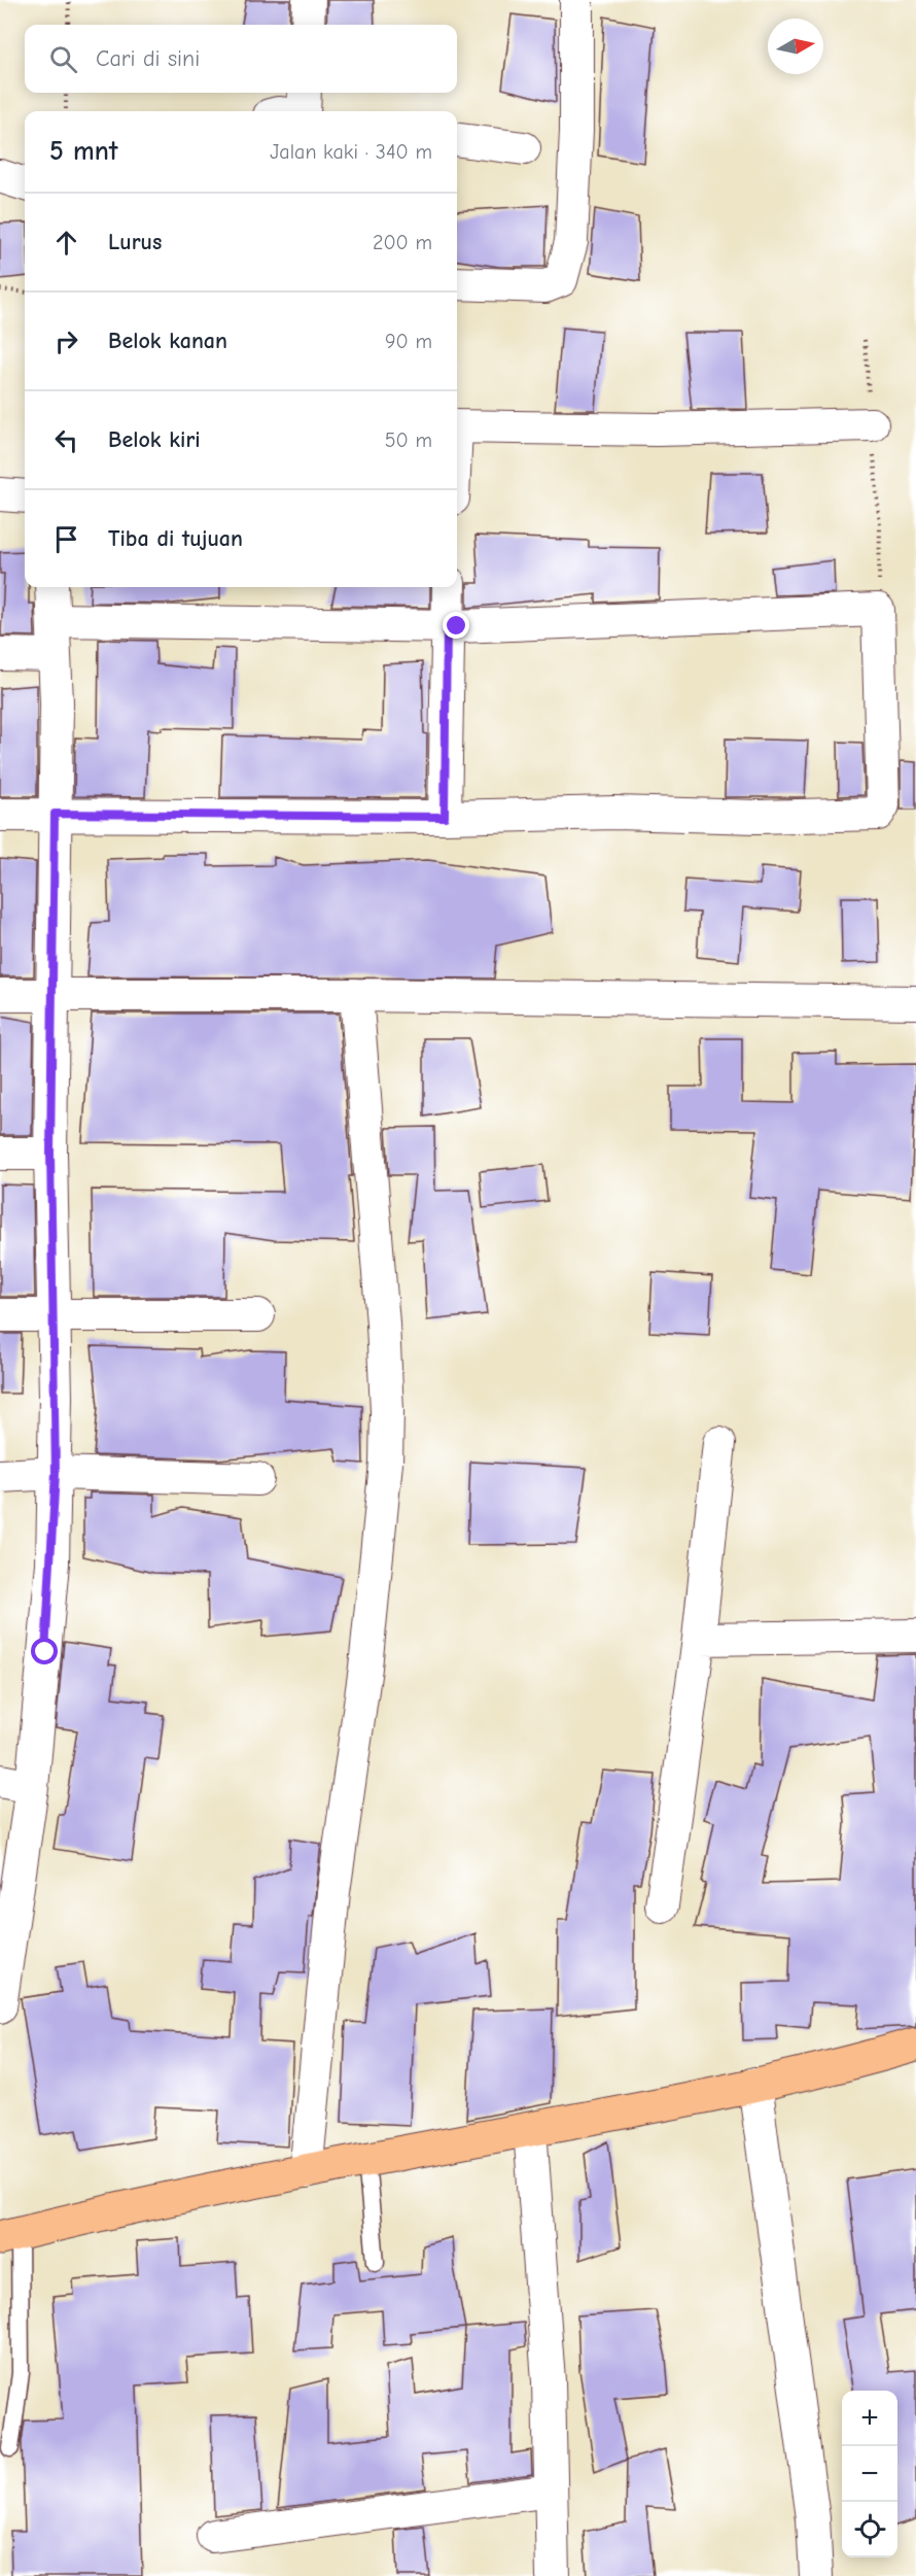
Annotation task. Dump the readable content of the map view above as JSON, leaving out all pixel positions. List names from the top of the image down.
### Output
{
  "north": "right",
  "page": {
    "search": "Cari di sini",
    "heading": ["5 mnt", "Jalan kaki · 340 m"],
    "list": [
      ["Lurus", "200 m"],
      ["Belok kanan", "90 m"],
      ["Belok kiri", "50 m"],
      "Tiba di tujuan"
    ],
    "map_buttons": ["+", "−"]
  }
}
